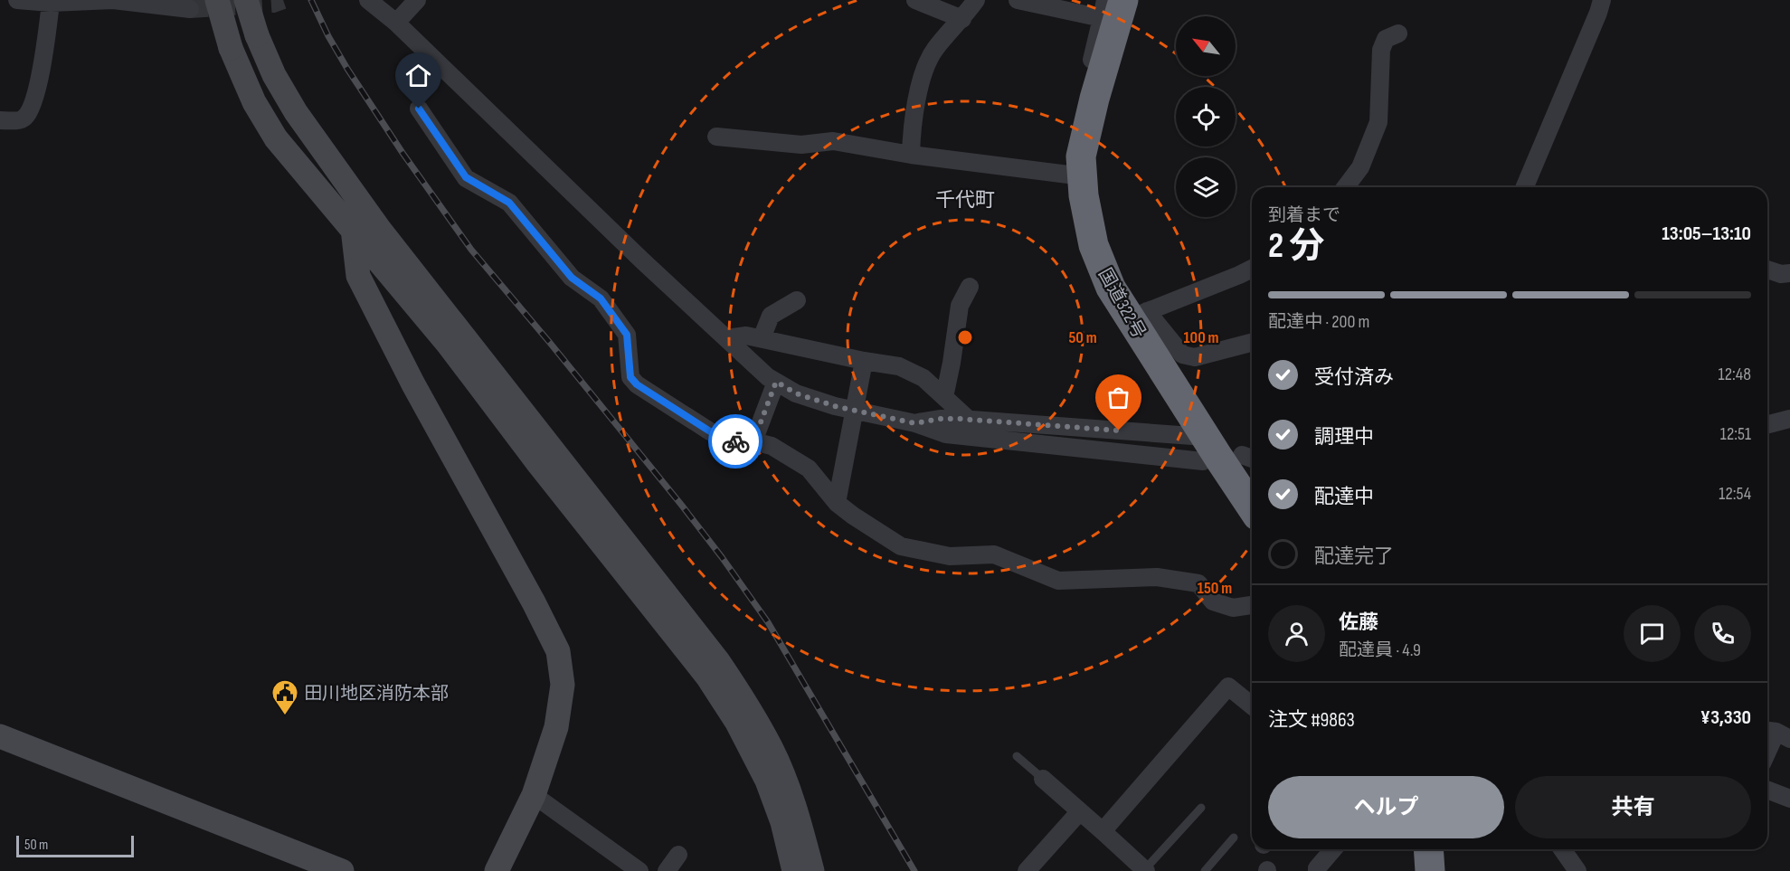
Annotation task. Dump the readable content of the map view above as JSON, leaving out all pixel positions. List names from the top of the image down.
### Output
{
  "streets": {
    "highway": ["国道322号"]
  },
  "districts": ["千代町"],
  "places": {
    "public building": ["田川地区消防本部"]
  },
  "scale_bar": "50 m",
  "north": "top left",
  "page": {
    "heading": ["2 分", "到着まで", "13:05–13:10"],
    "panel": [
      "佐藤",
      "配達員 · 4.9",
      "注文 #9863",
      "¥3,330"
    ],
    "bar": "配達中 · 200 m",
    "list": [
      ["受付済み", "12:48"],
      ["調理中", "12:51"],
      ["配達中", "12:54"],
      "配達完了"
    ],
    "buttons": ["ヘルプ", "共有"],
    "scale": "50 m"
  },
  "rings": ["50 m", "100 m", "150 m"]
}
